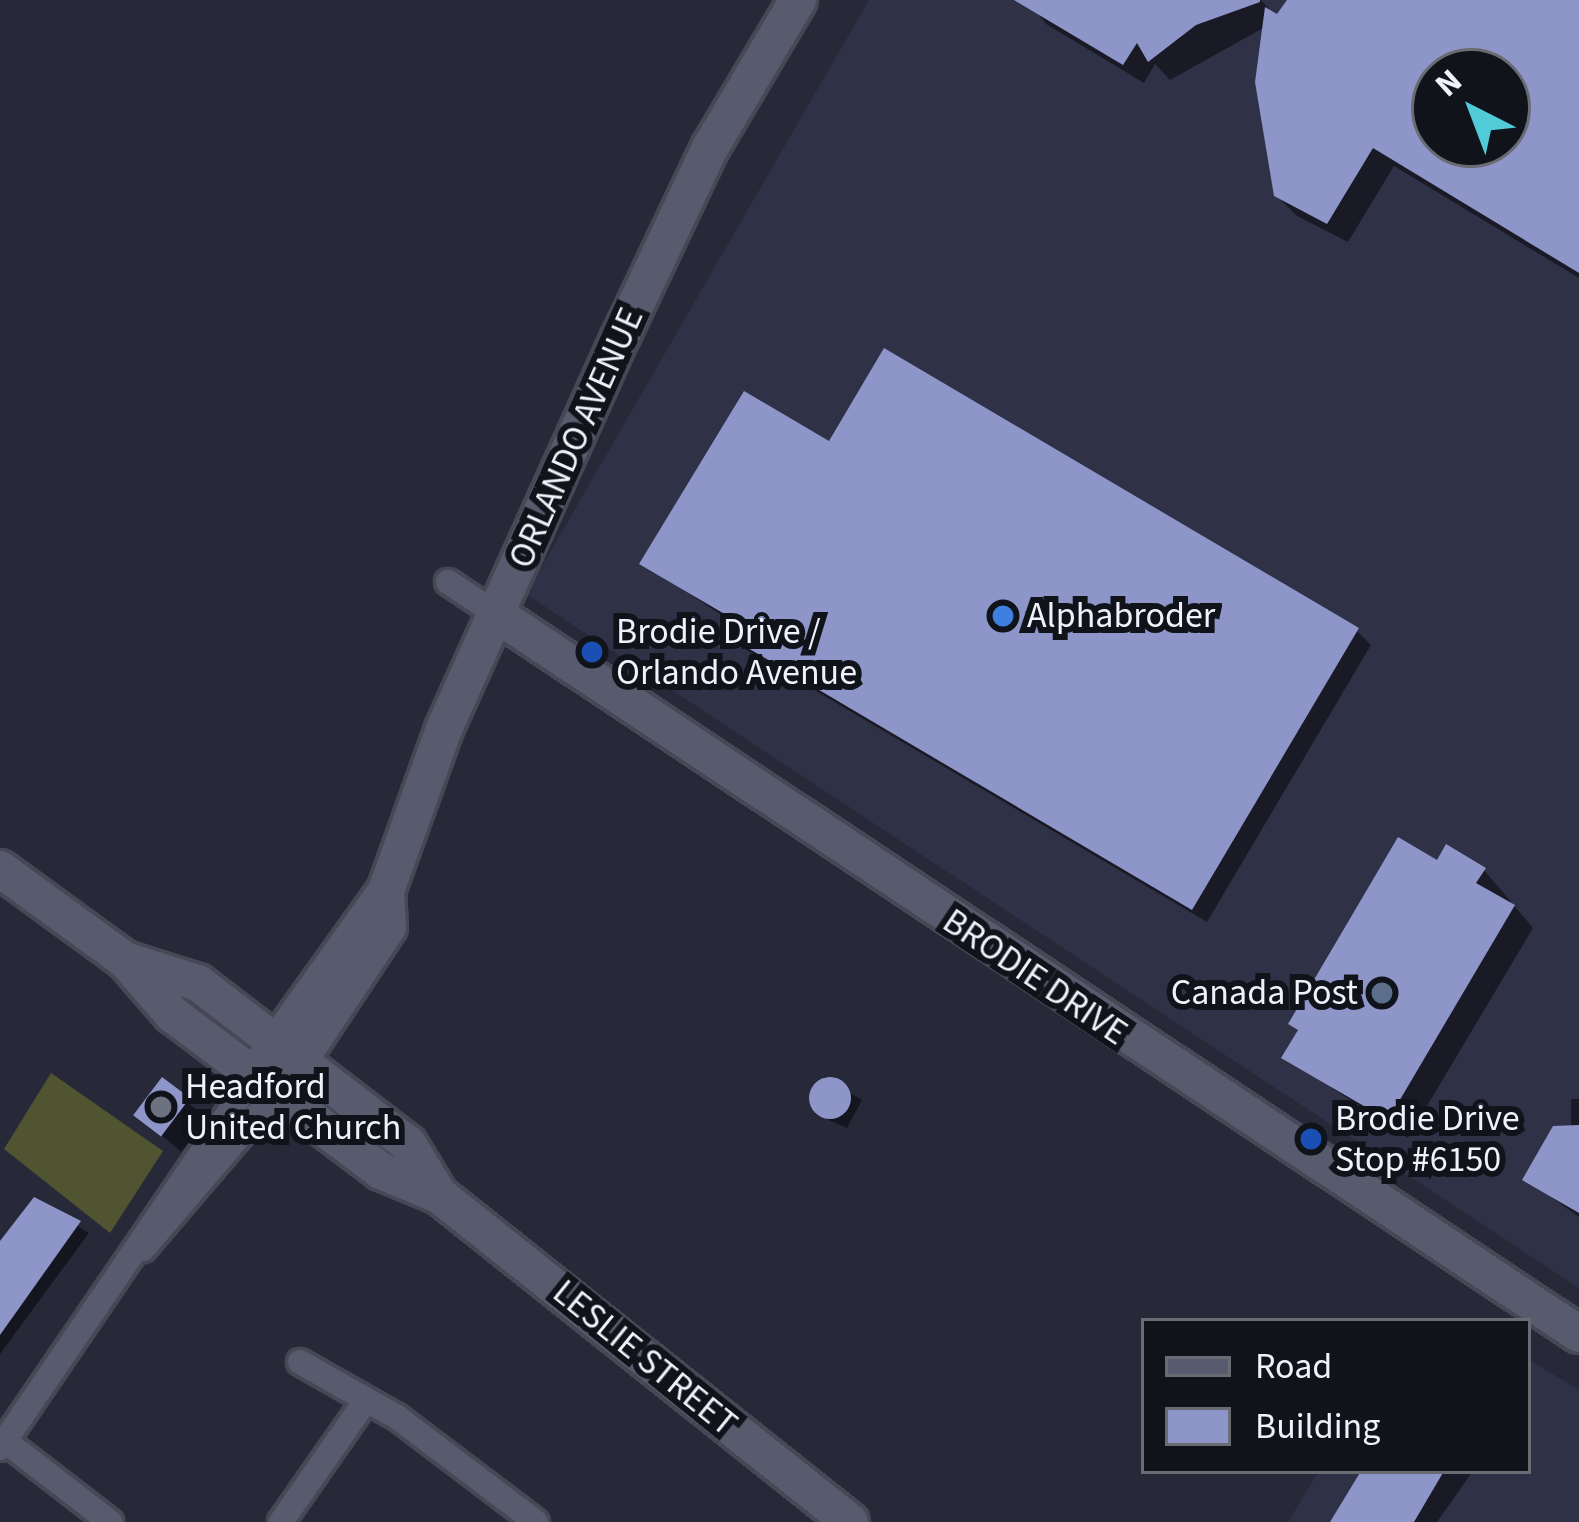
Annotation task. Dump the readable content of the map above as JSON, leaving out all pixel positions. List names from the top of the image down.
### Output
{
  "streets": {
    "street": ["ORLANDO AVENUE", "BRODIE DRIVE", "LESLIE STREET"]
  },
  "crossings": [
    ["ORLANDO AVENUE", "BRODIE DRIVE"],
    ["ORLANDO AVENUE", "LESLIE STREET"]
  ],
  "places": [
    "Alphabroder",
    "Brodie Drive / Orlando Avenue",
    "Canada Post",
    "Headford United Church",
    "Brodie Drive Stop #6150"
  ],
  "legend": ["Road", "Building"],
  "north": "top left"
}
